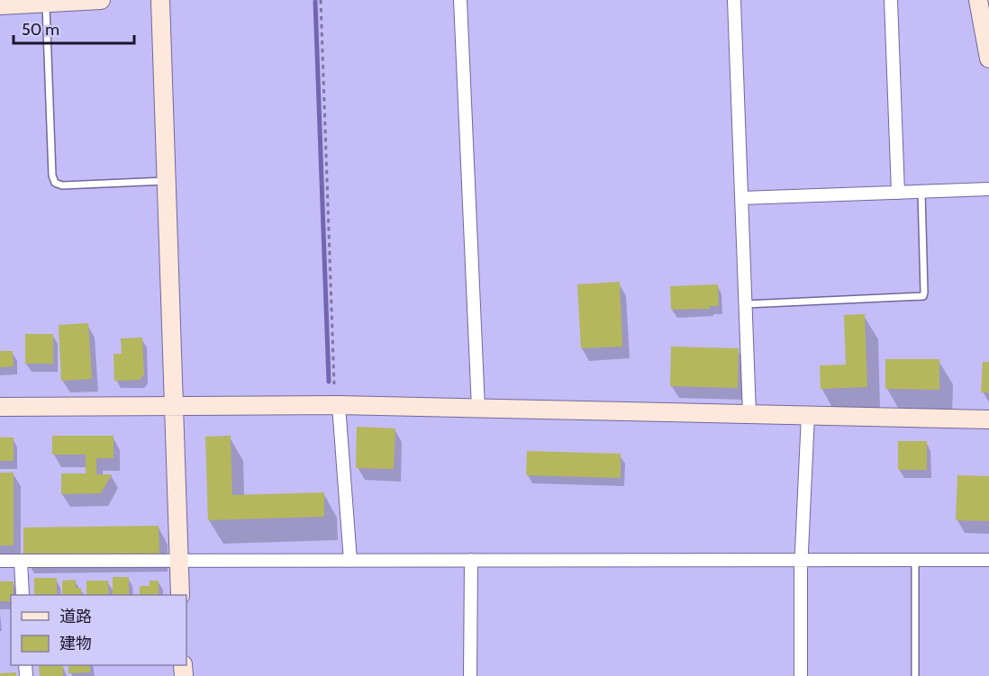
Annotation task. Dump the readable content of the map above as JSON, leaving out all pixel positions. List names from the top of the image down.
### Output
{
  "legend": ["道路", "建物"],
  "scale_bar": "50 m"
}
